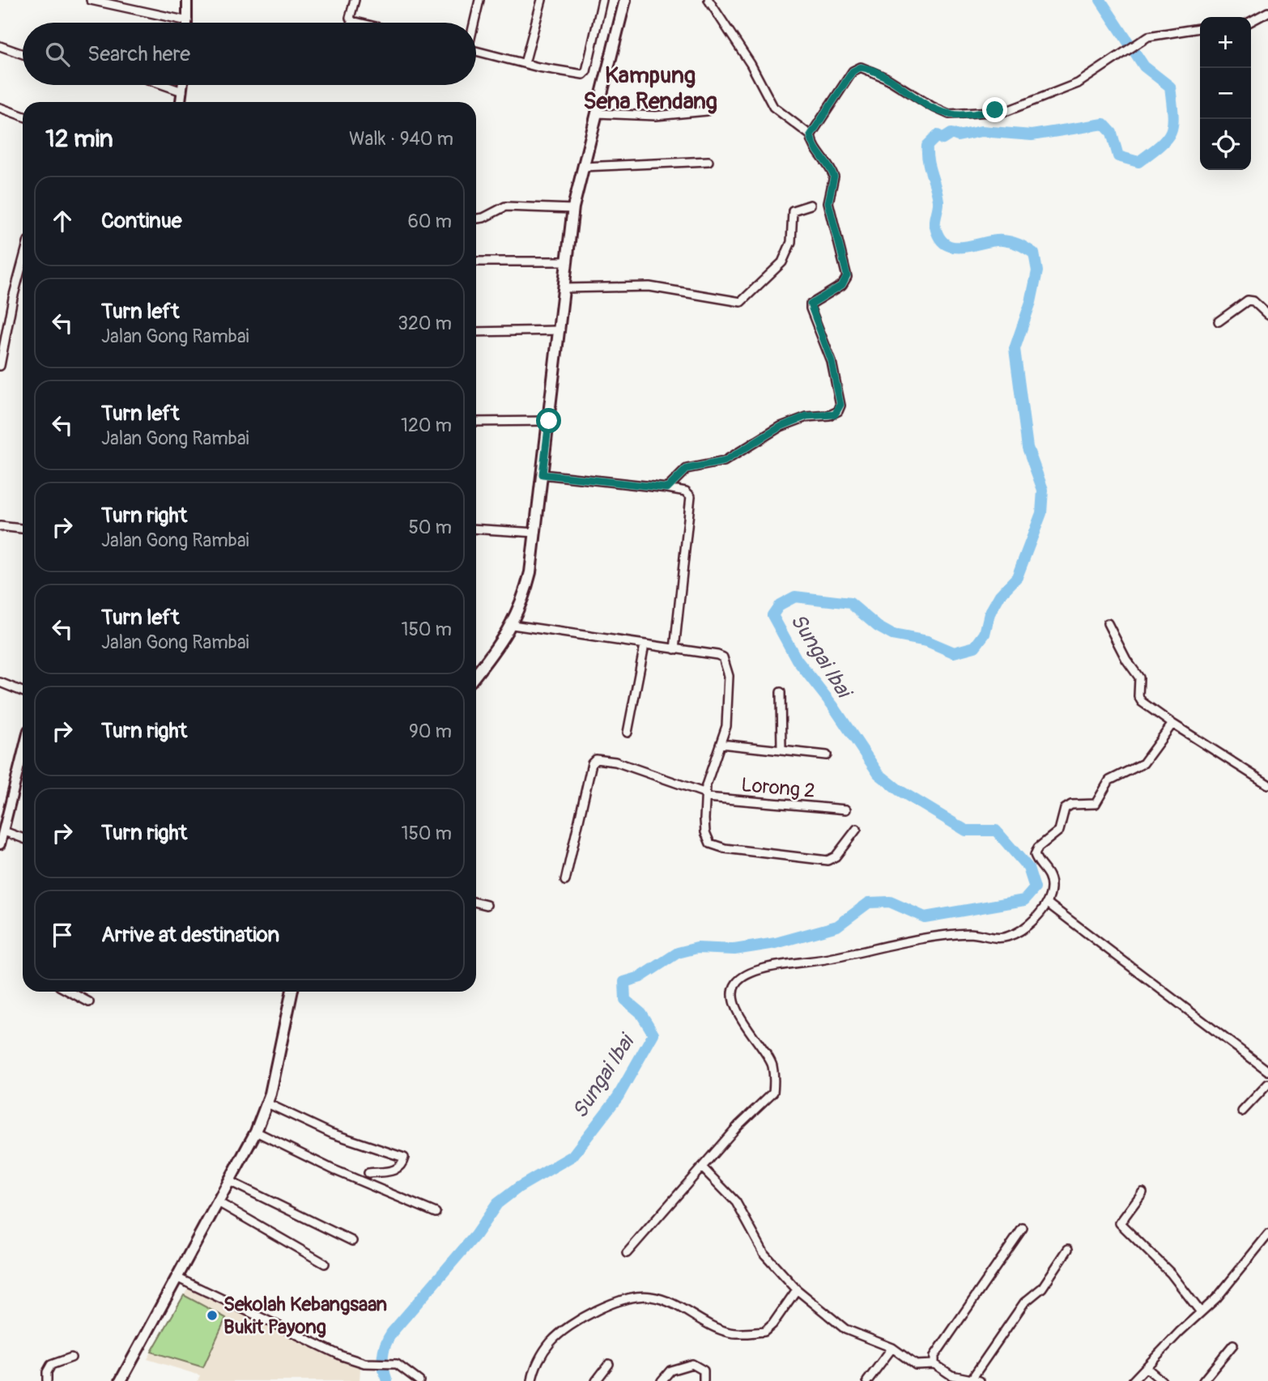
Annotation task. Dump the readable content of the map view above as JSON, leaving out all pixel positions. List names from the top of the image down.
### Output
{
  "streets": {
    "street": ["Lorong 2"]
  },
  "districts": ["Kampung Sena Rendang"],
  "water": ["Sungai Ibai"],
  "places": ["Sekolah Kebangsaan Bukit Payong"],
  "page": {
    "map_buttons": ["+", "−"],
    "search": "Search here",
    "heading": ["12 min", "Walk · 940 m"],
    "list": [
      ["Continue", "60 m"],
      ["Turn left", "Jalan Gong Rambai", "320 m"],
      ["Turn left", "Jalan Gong Rambai", "120 m"],
      ["Turn right", "Jalan Gong Rambai", "50 m"],
      ["Turn left", "Jalan Gong Rambai", "150 m"],
      ["Turn right", "90 m"],
      ["Turn right", "150 m"],
      "Arrive at destination"
    ]
  }
}
